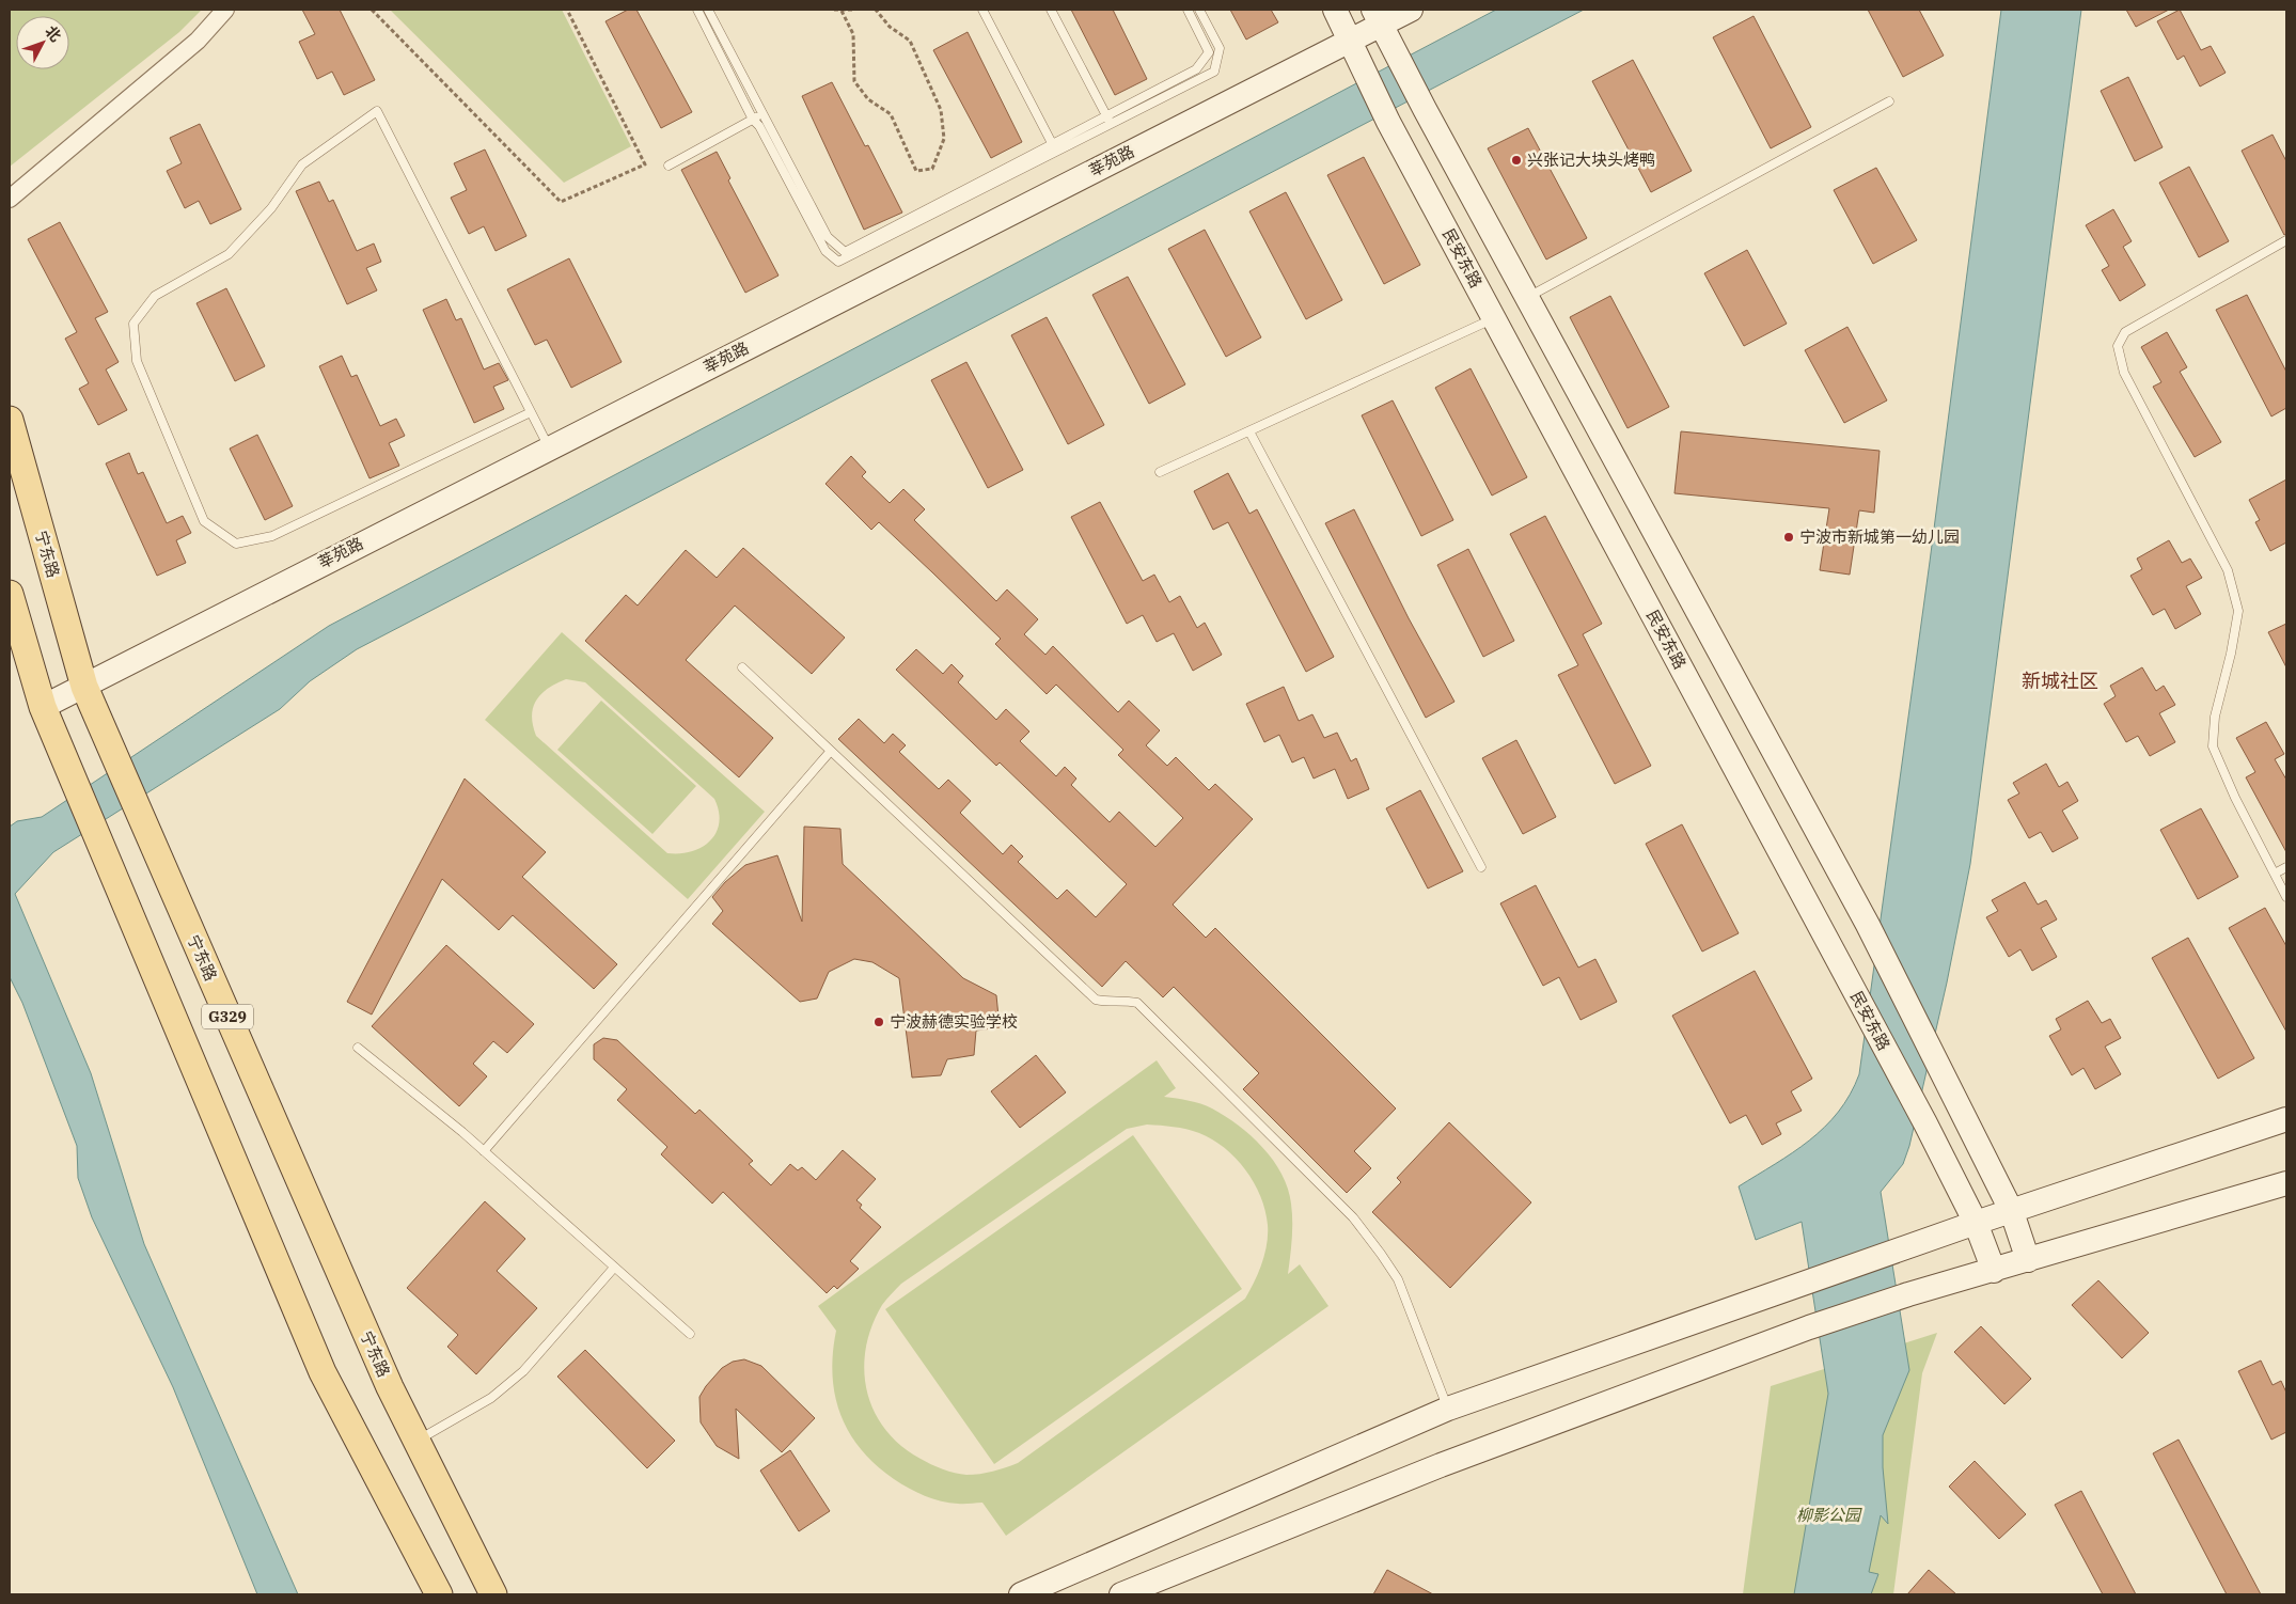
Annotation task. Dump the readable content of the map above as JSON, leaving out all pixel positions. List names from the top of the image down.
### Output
{
  "streets": {
    "main road": [
      "莘苑路",
      "民安东路",
      "宁东路",
      "G329"
    ]
  },
  "crossings": [
    ["莘苑路", "民安东路"],
    ["莘苑路", "宁东路"],
    ["莘苑路", "G329"]
  ],
  "districts": ["新城社区"],
  "parks": ["柳影公园"],
  "places": ["兴张记大块头烤鸭", "宁波市新城第一幼儿园", "宁波赫德实验学校"],
  "north": "top right"
}
